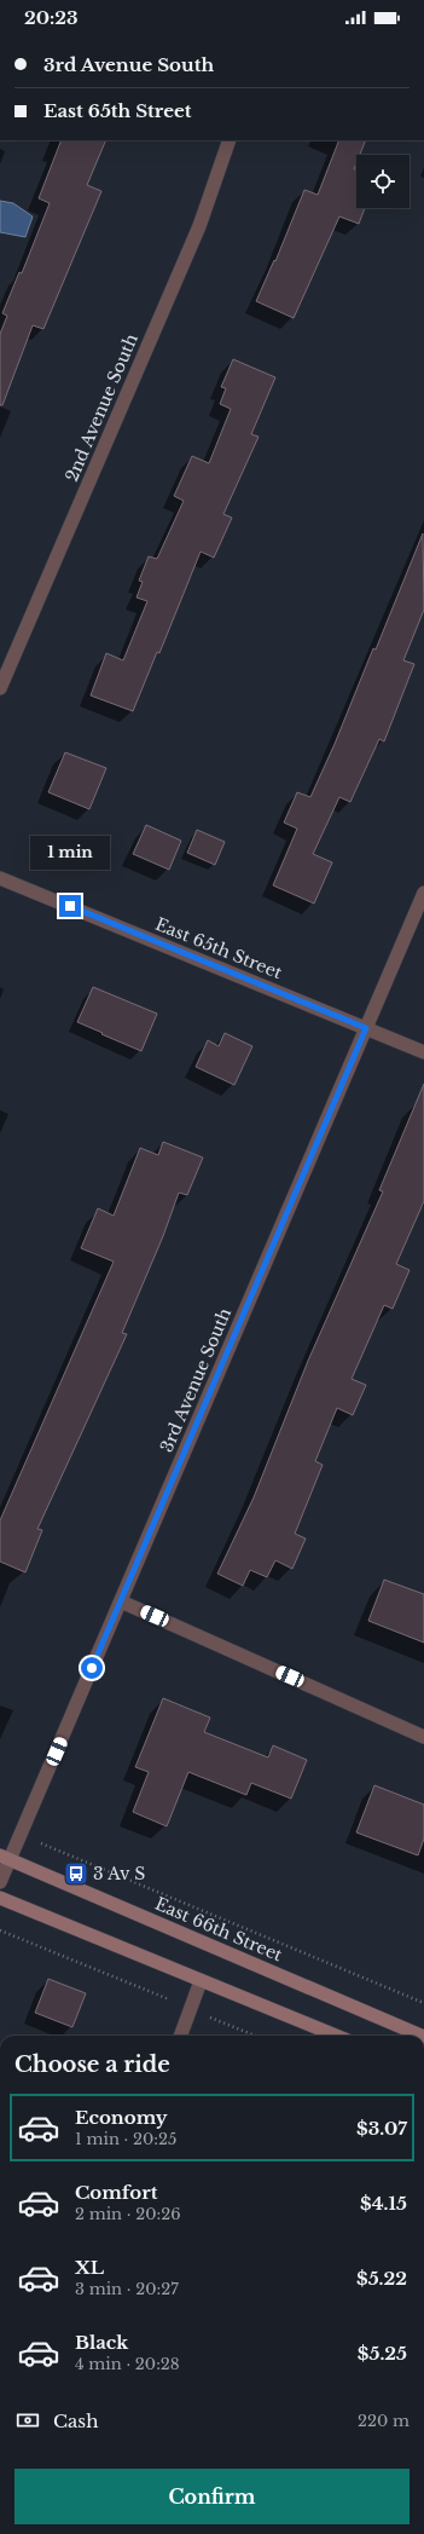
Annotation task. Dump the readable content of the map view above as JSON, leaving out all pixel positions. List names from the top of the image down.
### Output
{
  "streets": {
    "main road": ["East 66th Street"],
    "street": ["2nd Avenue South", "East 65th Street", "3rd Avenue South"]
  },
  "crossings": [
    ["East 65th Street", "3rd Avenue South"],
    ["3rd Avenue South", "East 66th Street"]
  ],
  "places": {
    "bus stop": ["3 Av S"]
  },
  "page": {
    "status": "20:23",
    "banner": ["3rd Avenue South", "East 65th Street"],
    "bubble": "1 min",
    "heading": "Choose a ride",
    "list": [
      {
        "name": "Economy",
        "note": "1 min · 20:25",
        "value": "$3.07"
      },
      {
        "name": "Comfort",
        "note": "2 min · 20:26",
        "value": "$4.15"
      },
      {
        "name": "XL",
        "note": "3 min · 20:27",
        "value": "$5.22"
      },
      {
        "name": "Black",
        "note": "4 min · 20:28",
        "value": "$5.25"
      }
    ],
    "pay": ["Cash", "220 m"],
    "buttons": "Confirm"
  }
}
